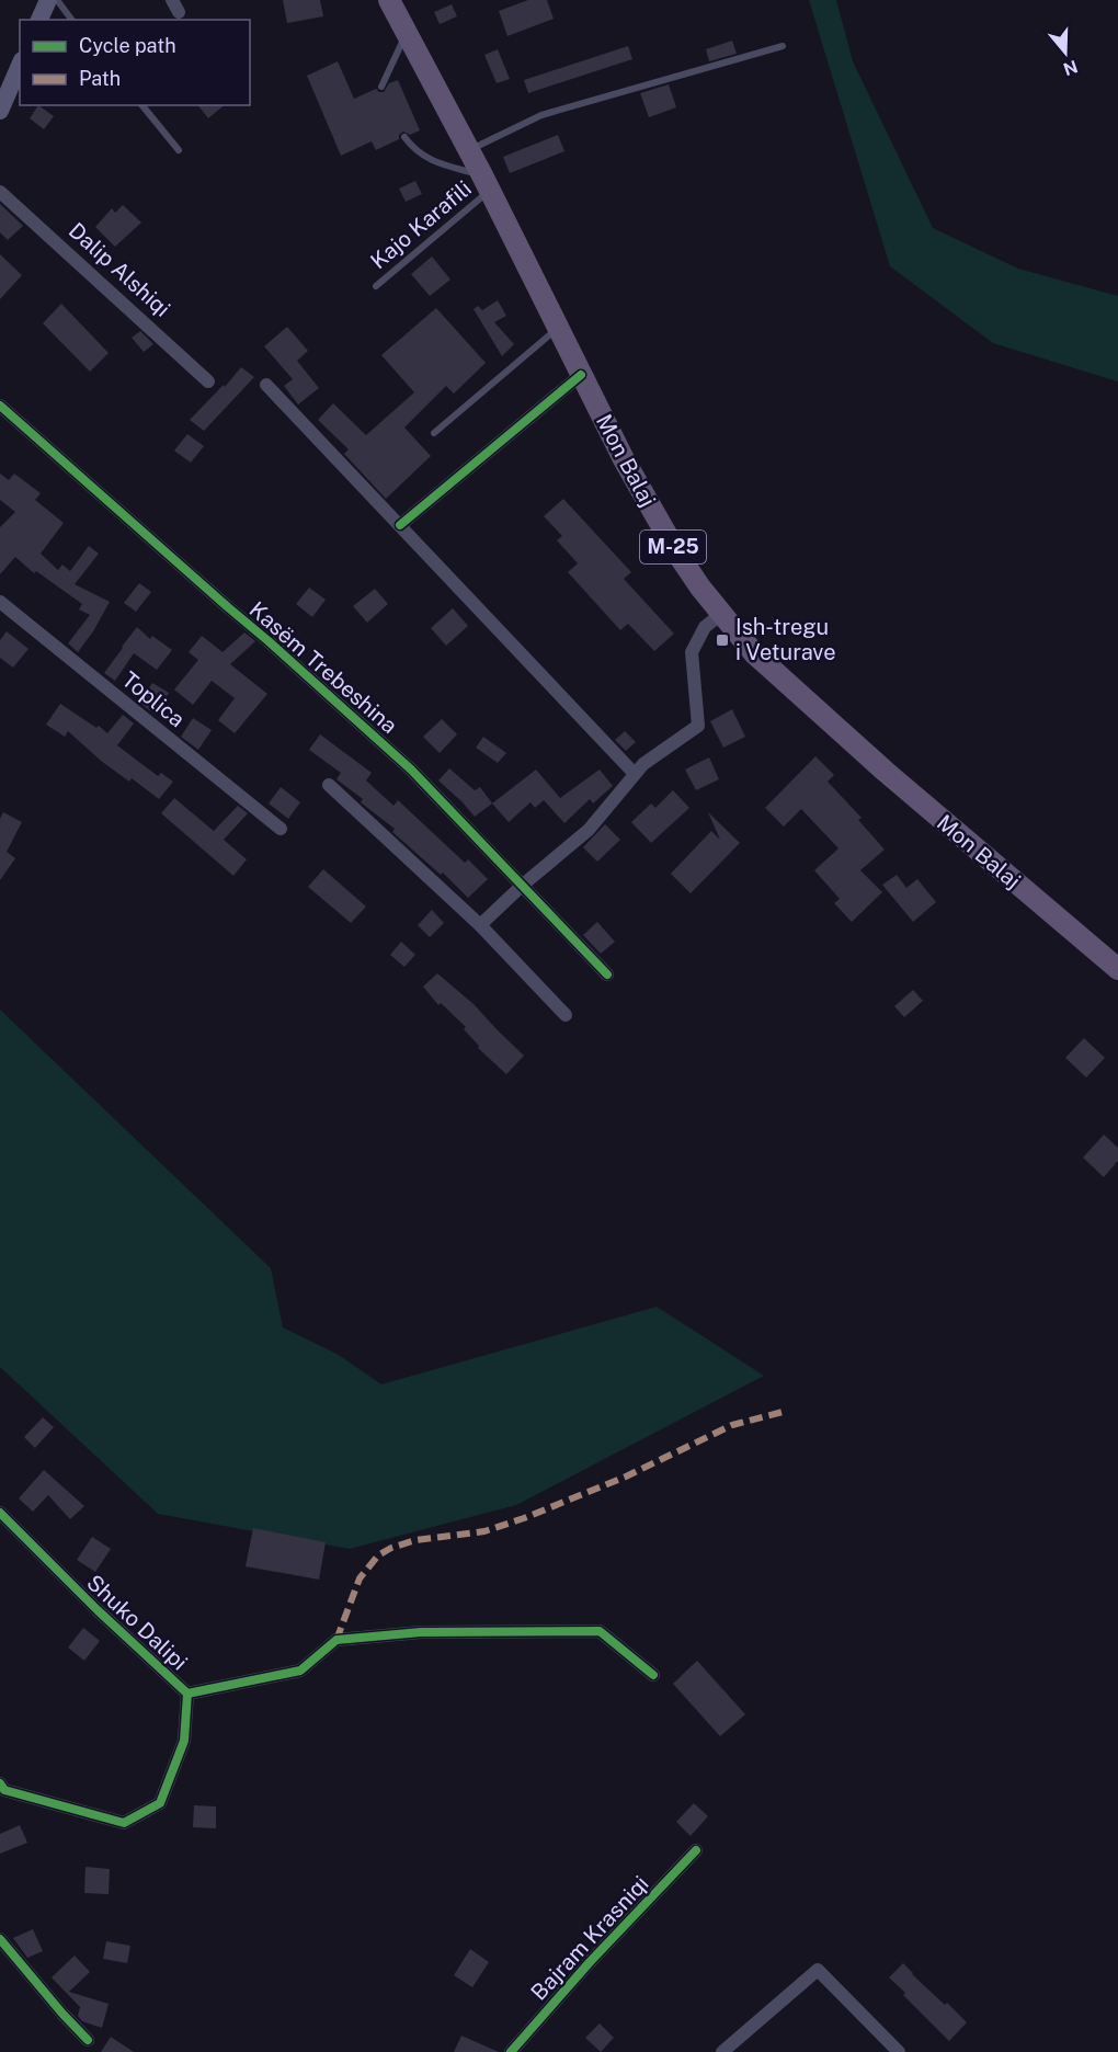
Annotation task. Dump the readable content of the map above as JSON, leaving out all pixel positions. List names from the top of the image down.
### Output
{
  "streets": {
    "main road": ["Mon Balaj", "M-25"],
    "street": [
      "Dalip Alshiqi",
      "Kasëm Trebeshina",
      "Toplica",
      "Shuko Dalipi",
      "Bajram Krasniqi"
    ],
    "lane": ["Kajo Karafili"]
  },
  "crossings": [
    ["Kajo Karafili", "Mon Balaj"]
  ],
  "places": {
    "transit": ["Ish-tregu i Veturave"]
  },
  "legend": ["Cycle path", "Path"],
  "north": "bottom"
}
